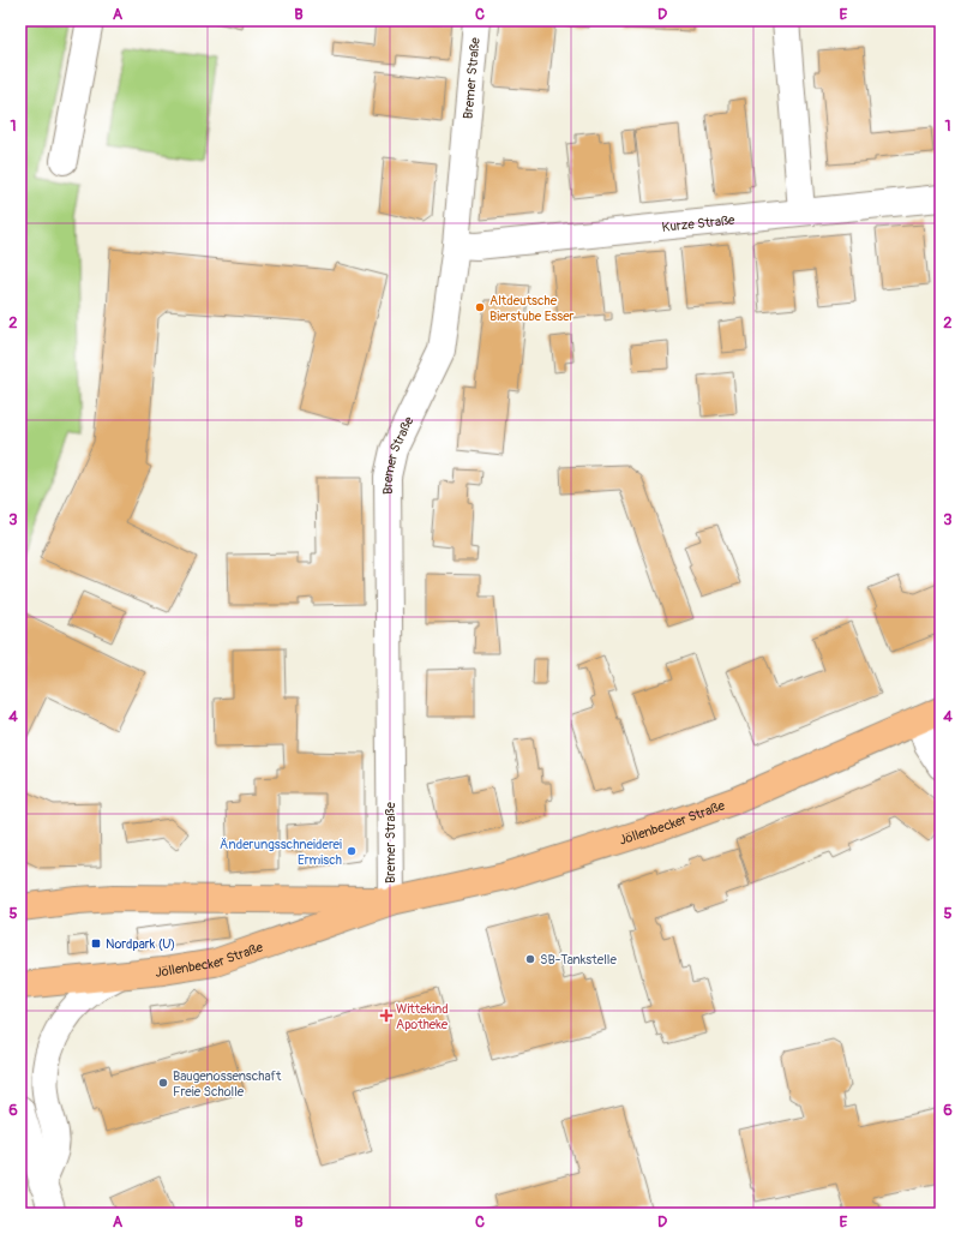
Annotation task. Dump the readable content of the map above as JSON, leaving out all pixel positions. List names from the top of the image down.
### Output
{
  "streets": {
    "main road": ["Jöllenbecker Straße"],
    "street": ["Bremer Straße", "Kurze Straße"]
  },
  "crossings": [
    ["Bremer Straße", "Kurze Straße"],
    ["Bremer Straße", "Jöllenbecker Straße"]
  ],
  "places": {
    "other": [
      "Altdeutsche Bierstube Esser",
      "Änderungsschneiderei Ermisch",
      "SB-Tankstelle",
      "Baugenossenschaft Freie Scholle"
    ],
    "transit": ["Nordpark (U)"],
    "health": ["Wittekind Apotheke"]
  },
  "grid": {
    "columns": [
      "A",
      "B",
      "C",
      "D",
      "E"
    ],
    "rows": [
      "1",
      "2",
      "3",
      "4",
      "5",
      "6"
    ]
  }
}
